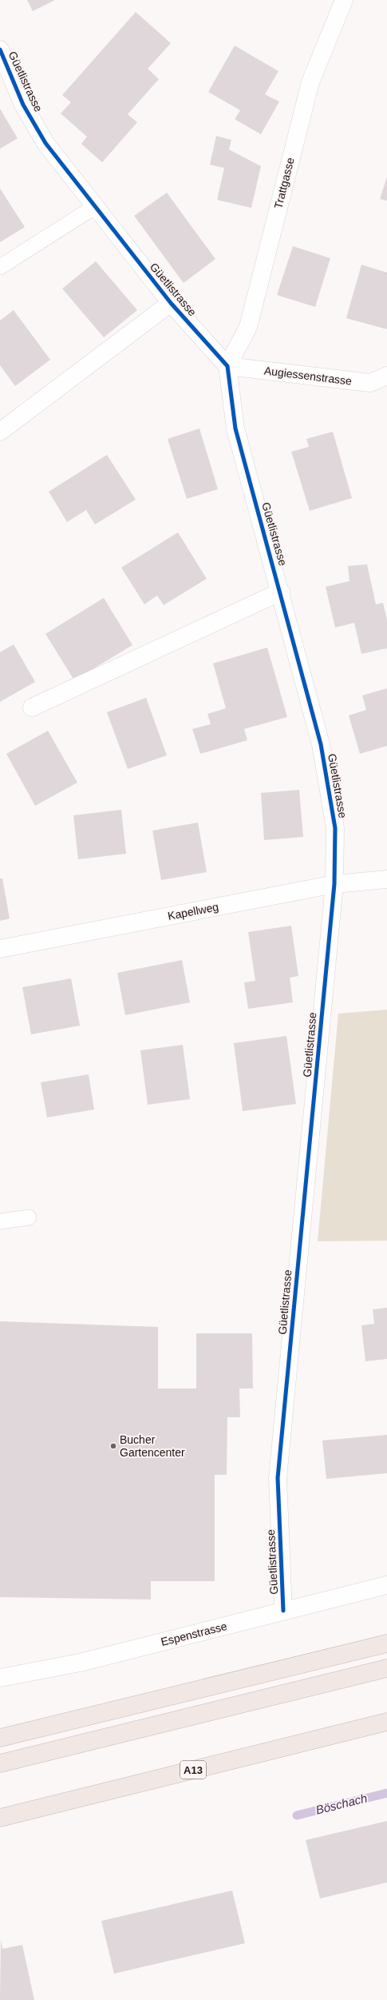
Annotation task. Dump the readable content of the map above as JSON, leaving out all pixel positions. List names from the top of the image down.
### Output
{
  "streets": {
    "highway": ["A13"],
    "street": [
      "Güetlistrasse",
      "Trattgasse",
      "Augiessenstrasse",
      "Kapellweg",
      "Espenstrasse"
    ]
  },
  "crossings": [
    ["Güetlistrasse", "Trattgasse"],
    ["Güetlistrasse", "Augiessenstrasse"],
    ["Güetlistrasse", "Kapellweg"],
    ["Güetlistrasse", "Espenstrasse"],
    ["Trattgasse", "Augiessenstrasse"]
  ],
  "water": ["Böschach"],
  "places": ["Bucher Gartencenter"]
}
